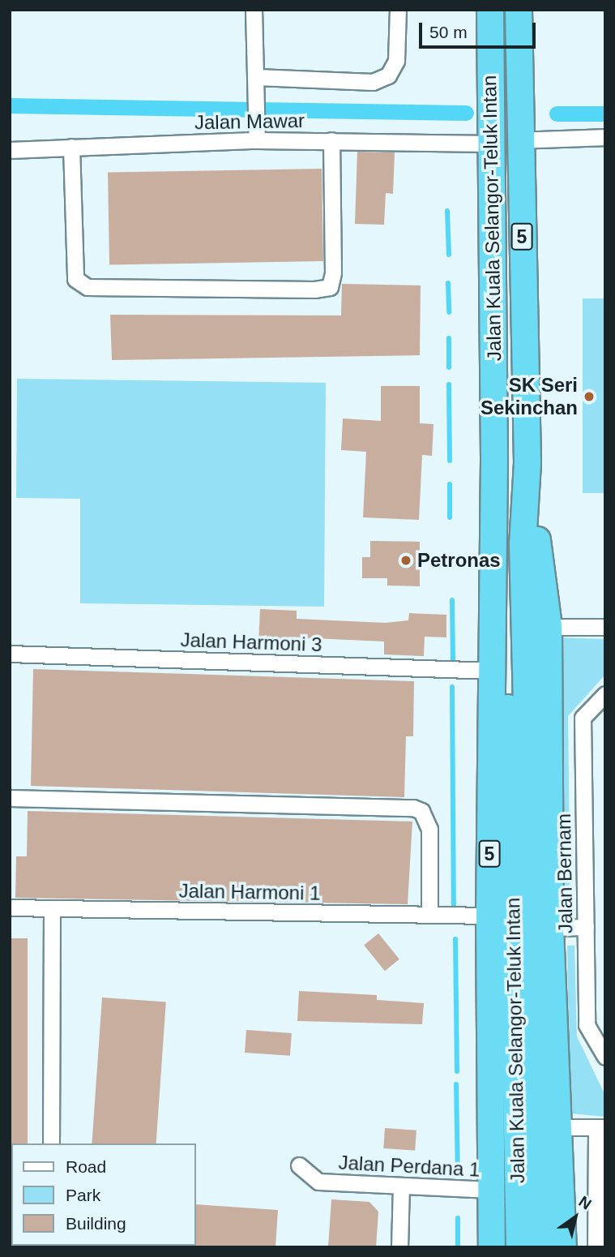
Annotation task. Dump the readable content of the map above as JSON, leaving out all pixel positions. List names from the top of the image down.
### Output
{
  "streets": {
    "highway": ["Jalan Kuala Selangor-Teluk Intan", "5"],
    "street": [
      "Jalan Mawar",
      "Jalan Harmoni 3",
      "Jalan Bernam",
      "Jalan Harmoni 1",
      "Jalan Perdana 1"
    ]
  },
  "crossings": [
    ["Jalan Mawar", "Jalan Kuala Selangor-Teluk Intan"],
    ["Jalan Kuala Selangor-Teluk Intan", "5"],
    ["Jalan Kuala Selangor-Teluk Intan", "Jalan Harmoni 3"],
    ["Jalan Kuala Selangor-Teluk Intan", "Jalan Harmoni 1"],
    ["Jalan Kuala Selangor-Teluk Intan", "Jalan Perdana 1"]
  ],
  "places": ["SK Seri Sekinchan", "Petronas"],
  "legend": ["Road", "Park", "Building"],
  "scale_bar": "50 m",
  "north": "top right"
}
